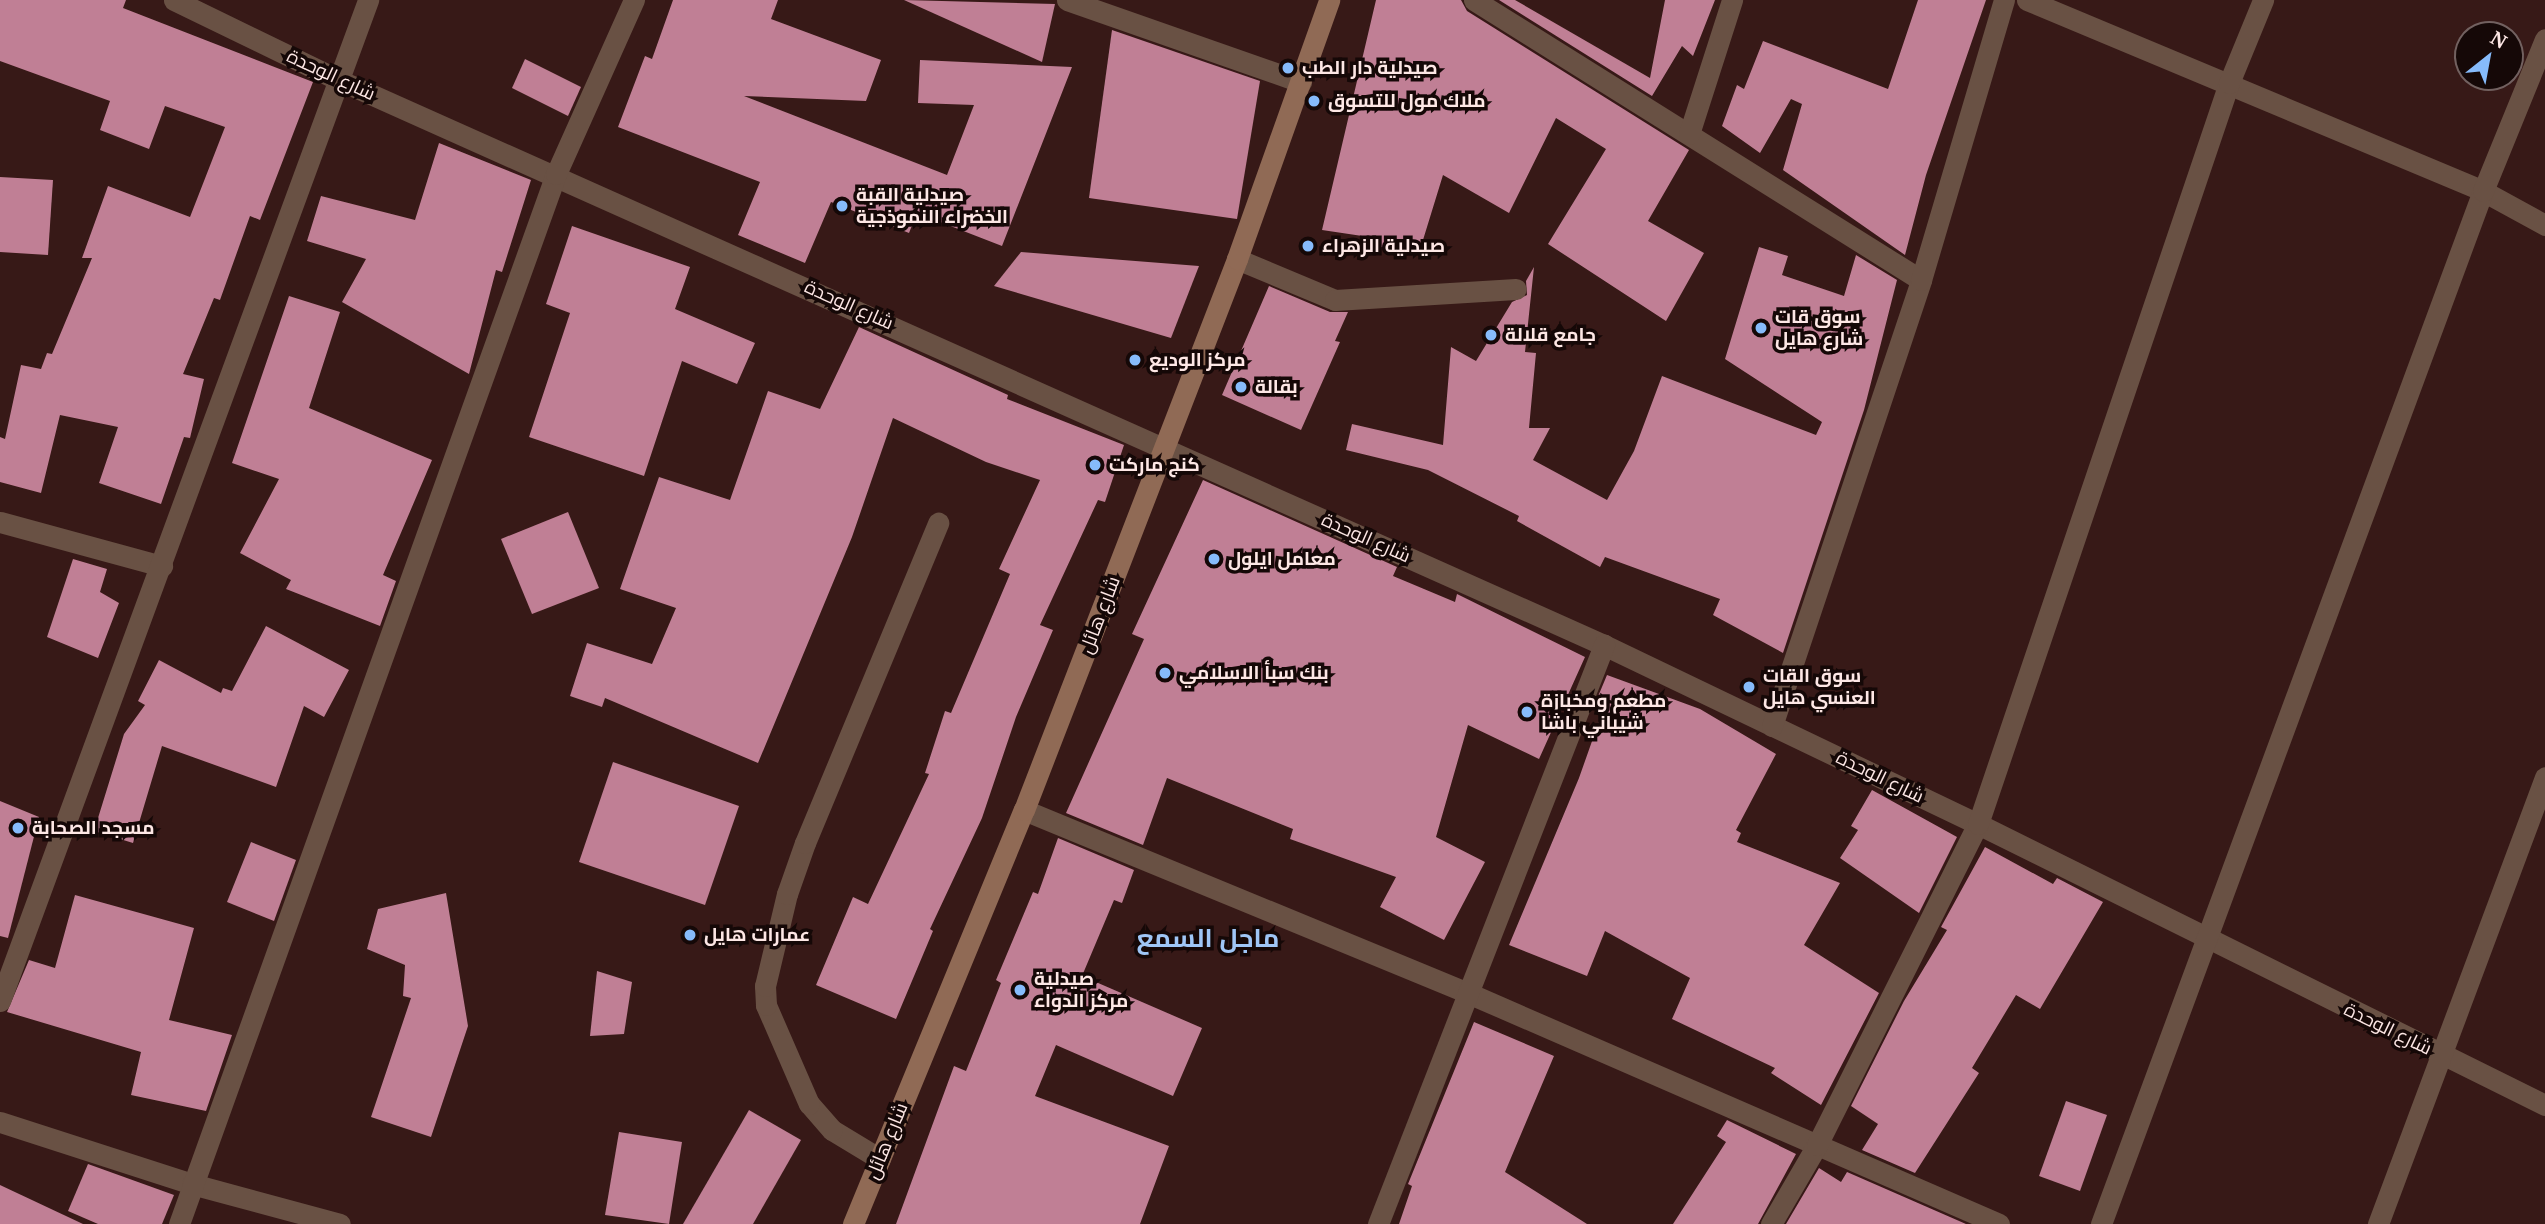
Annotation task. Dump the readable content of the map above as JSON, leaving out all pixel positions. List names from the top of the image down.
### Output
{
  "streets": {
    "street": ["شارع الوحدة", "شارع هائل"]
  },
  "crossings": [
    ["شارع الوحدة", "شارع هائل"]
  ],
  "districts": ["ماجل السمع"],
  "places": [
    "صيدلية دار الطب",
    "ملاك مول للتسوق",
    "صيدلية القبة الخضراء النموذجية",
    "صيدلية الزهراء",
    "سوق قات شارع هايل",
    "جامع قلالة",
    "مركز الوديع",
    "بقالة",
    "كنج ماركت",
    "معامل ايلول",
    "بنك سبأ الاسلامي",
    "سوق القات العنسي هايل",
    "مطعم ومخبازة شيباني باشا",
    "مسجد الصحابة",
    "عمارات هايل",
    "صيدلية مركز الدواء"
  ],
  "north": "top right"
}
